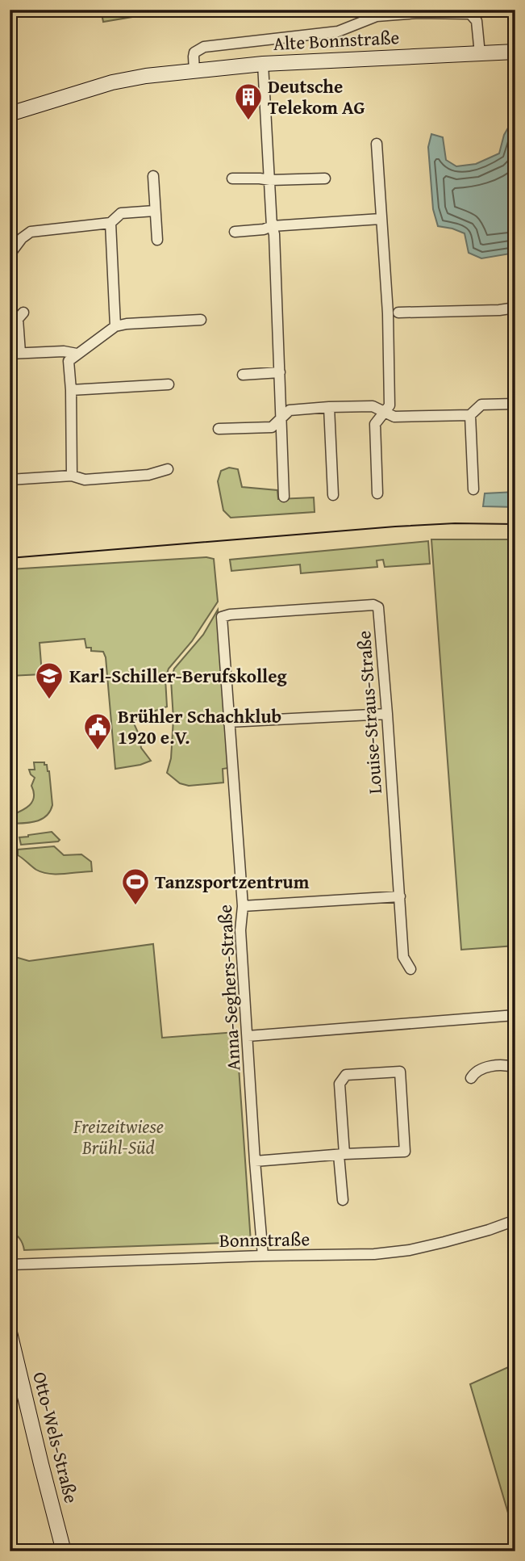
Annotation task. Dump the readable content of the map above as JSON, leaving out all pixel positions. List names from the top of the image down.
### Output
{
  "streets": {
    "main road": ["Alte Bonnstraße", "Otto-Wels-Straße"],
    "street": ["Louise-Straus-Straße", "Anna-Seghers-Straße", "Bonnstraße"]
  },
  "crossings": [
    ["Louise-Straus-Straße", "Anna-Seghers-Straße"],
    ["Anna-Seghers-Straße", "Bonnstraße"]
  ],
  "parks": ["Freizeitwiese Brühl-Süd"],
  "places": {
    "building": ["Deutsche Telekom AG"],
    "school or university": ["Karl-Schiller-Berufskolleg"],
    "public building": ["Brühler Schachklub 1920 e.V."],
    "sports": ["Tanzsportzentrum"]
  }
}
